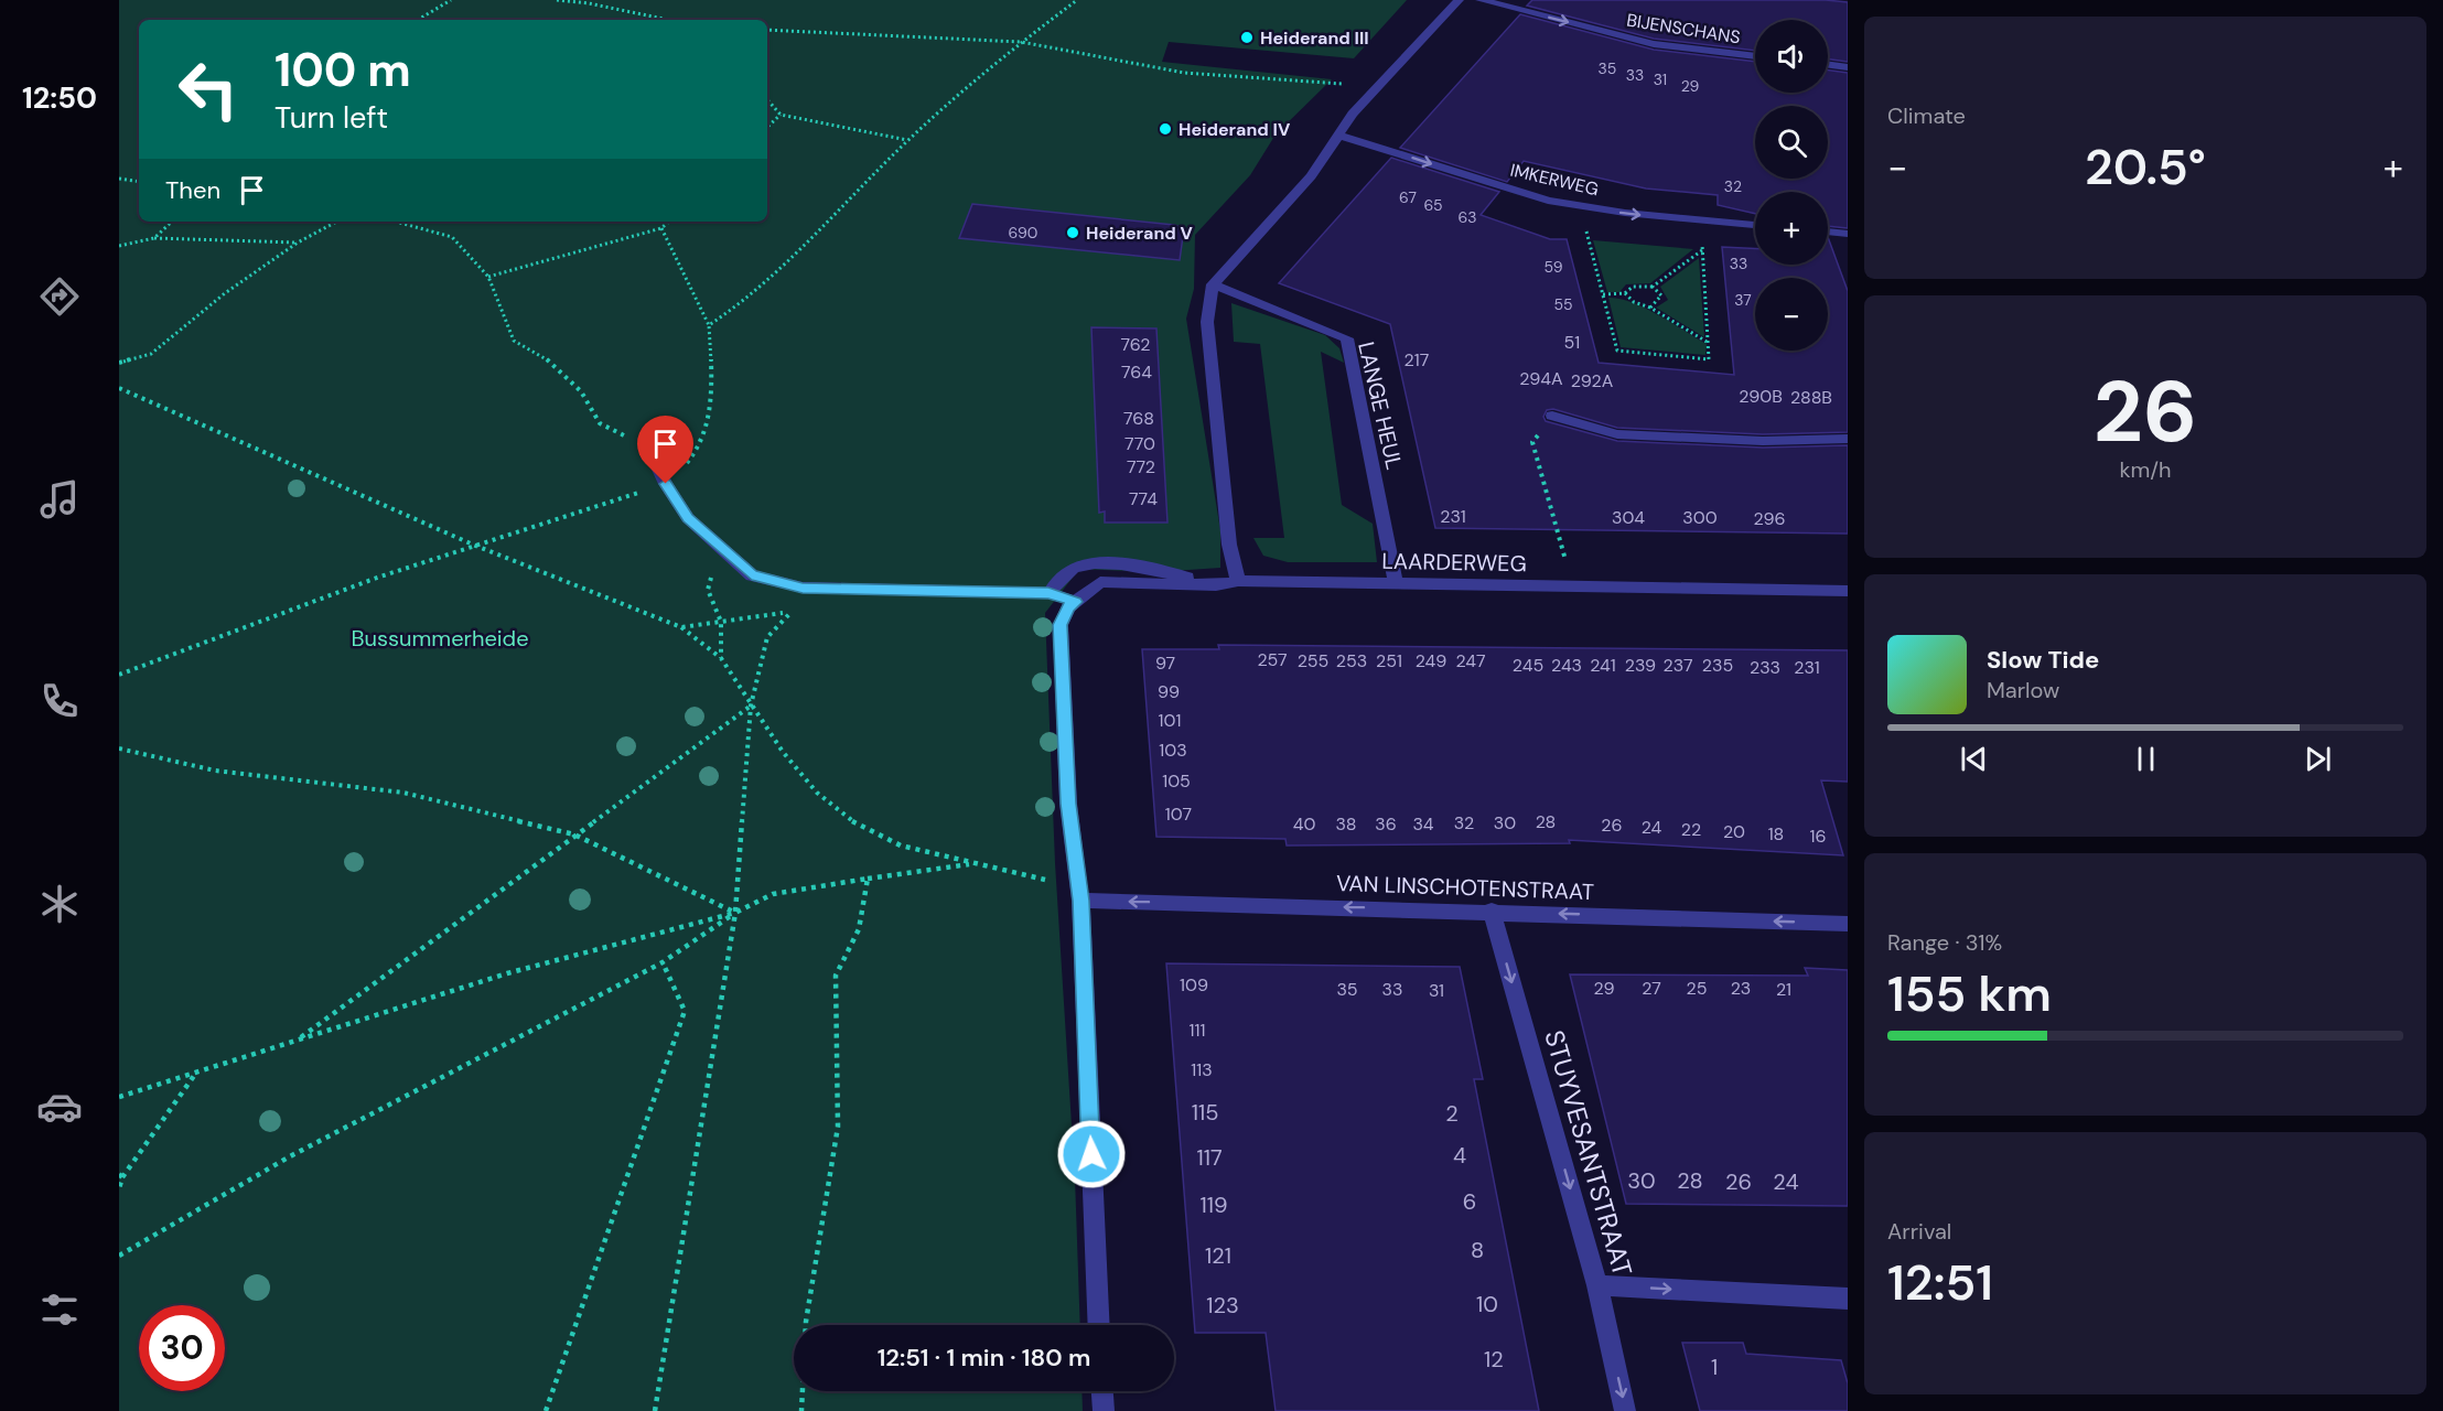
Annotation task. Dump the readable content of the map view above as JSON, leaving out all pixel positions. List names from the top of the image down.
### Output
{
  "streets": {
    "street": [
      "BIJENSCHANS",
      "IMKERWEG",
      "LANGE HEUL",
      "LAARDERWEG",
      "VAN LINSCHOTENSTRAAT",
      "STUYVESANTSTRAAT"
    ]
  },
  "crossings": [
    ["LANGE HEUL", "LAARDERWEG"],
    ["VAN LINSCHOTENSTRAAT", "STUYVESANTSTRAAT"]
  ],
  "one_way": [
    "BIJENSCHANS",
    "IMKERWEG",
    "VAN LINSCHOTENSTRAAT",
    "STUYVESANTSTRAAT"
  ],
  "parks": ["Bussummerheide"],
  "places": ["Heiderand III", "Heiderand IV", "Heiderand V"],
  "house_numbers": [
    "35",
    "33",
    "31",
    "29",
    "32",
    "67",
    "65",
    "63",
    "690",
    "33",
    "59",
    "37",
    "55",
    "51",
    "762",
    "217",
    "764",
    "294A",
    "292A",
    "290B",
    "288B",
    "768",
    "770",
    "772",
    "774",
    "231",
    "304",
    "300",
    "296",
    "257",
    "255",
    "253",
    "251",
    "249",
    "247",
    "97",
    "245",
    "243",
    "241",
    "239",
    "237",
    "235",
    "233",
    "231",
    "99",
    "101",
    "103",
    "105",
    "107",
    "28",
    "32",
    "30",
    "40",
    "38",
    "36",
    "34",
    "26",
    "24",
    "22",
    "20",
    "18",
    "16",
    "109",
    "29",
    "27",
    "25",
    "23",
    "35",
    "33",
    "21",
    "31",
    "111",
    "113",
    "115",
    "2",
    "4",
    "117",
    "30",
    "28",
    "26",
    "24",
    "6",
    "119",
    "8",
    "121",
    "10",
    "123",
    "12",
    "1"
  ],
  "page": {
    "tabs": "12:50",
    "tile": [
      "Climate",
      ["26", "km/h"],
      ["Range · 31%", "155 km"],
      ["Arrival", "12:51"]
    ],
    "map_buttons": ["+", "−"],
    "turn": ["100 m", "Turn left"],
    "heat": ["−", "20.5°", "+"],
    "then": "Then",
    "song": ["Slow Tide", "Marlow"],
    "limit": "30",
    "trip": "12:51 · 1 min · 180 m"
  }
}
